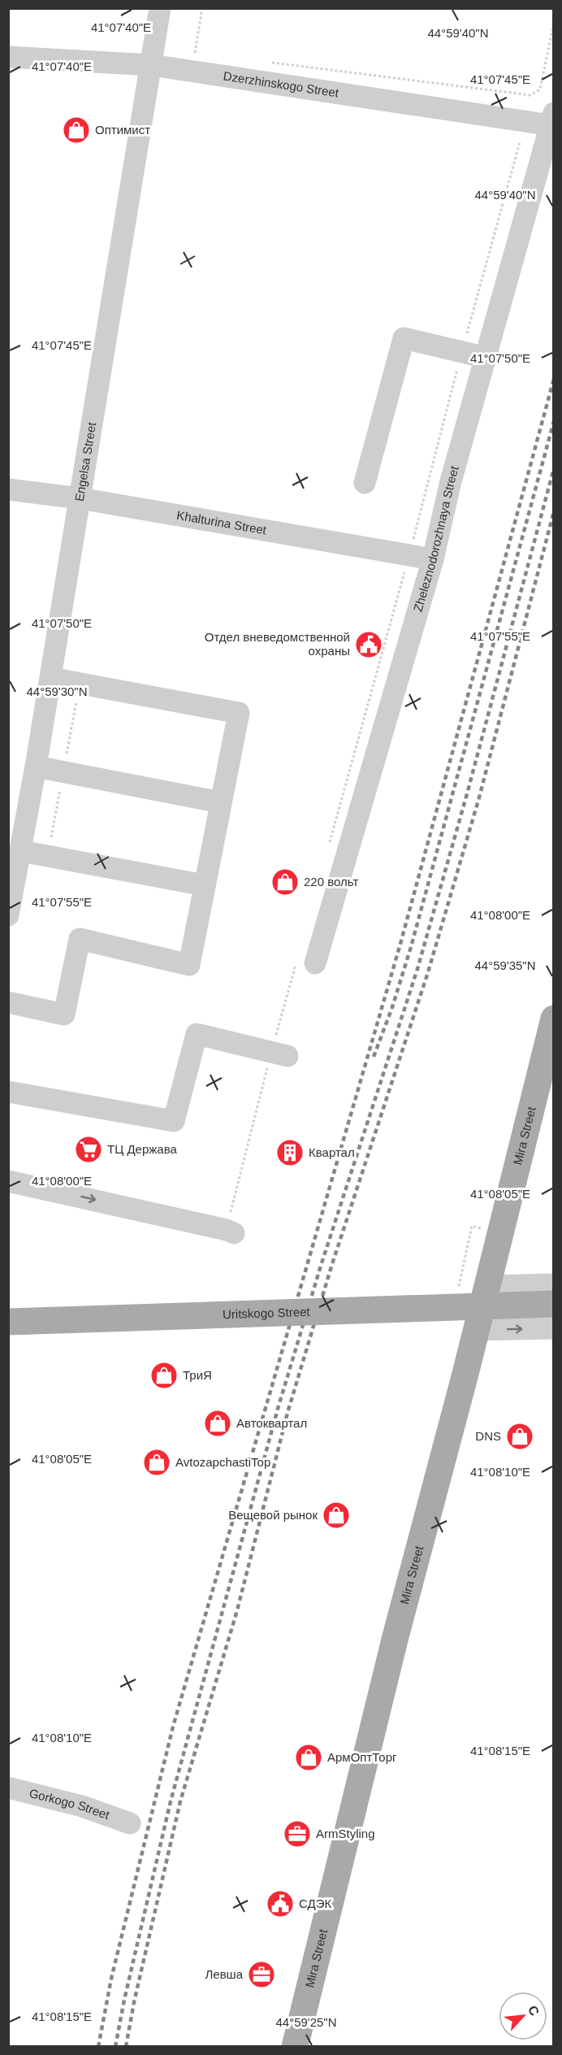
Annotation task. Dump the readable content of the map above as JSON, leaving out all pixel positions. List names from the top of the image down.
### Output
{
  "streets": {
    "main road": ["Mira Street", "Uritskogo Street"],
    "street": [
      "Dzerzhinskogo Street",
      "Engelsa Street",
      "Khalturina Street",
      "Zheleznodorozhnaya Street",
      "Gorkogo Street"
    ]
  },
  "crossings": [
    ["Dzerzhinskogo Street", "Engelsa Street"],
    ["Dzerzhinskogo Street", "Zheleznodorozhnaya Street"],
    ["Engelsa Street", "Khalturina Street"],
    ["Khalturina Street", "Zheleznodorozhnaya Street"]
  ],
  "places": {
    "shop": [
      "Оптимист",
      "220 вольт",
      "ТриЯ",
      "Автоквартал",
      "DNS",
      "AvtozapchastiTop",
      "Вещевой рынок",
      "АрмОптТорг"
    ],
    "public building": ["Отдел вневедомственной охраны", "СДЭК"],
    "supermarket": ["ТЦ Держава"],
    "building": ["Квартал"],
    "office": ["ArmStyling", "Левша"]
  },
  "north": "top right",
  "coordinates": [
    "41°07'40\"E",
    "44°59'40\"N",
    "41°07'45\"E",
    "41°07'50\"E",
    "41°07'55\"E",
    "44°59'30\"N",
    "41°08'00\"E",
    "44°59'35\"N",
    "41°08'05\"E",
    "41°08'10\"E",
    "41°08'15\"E",
    "44°59'25\"N"
  ]
}
